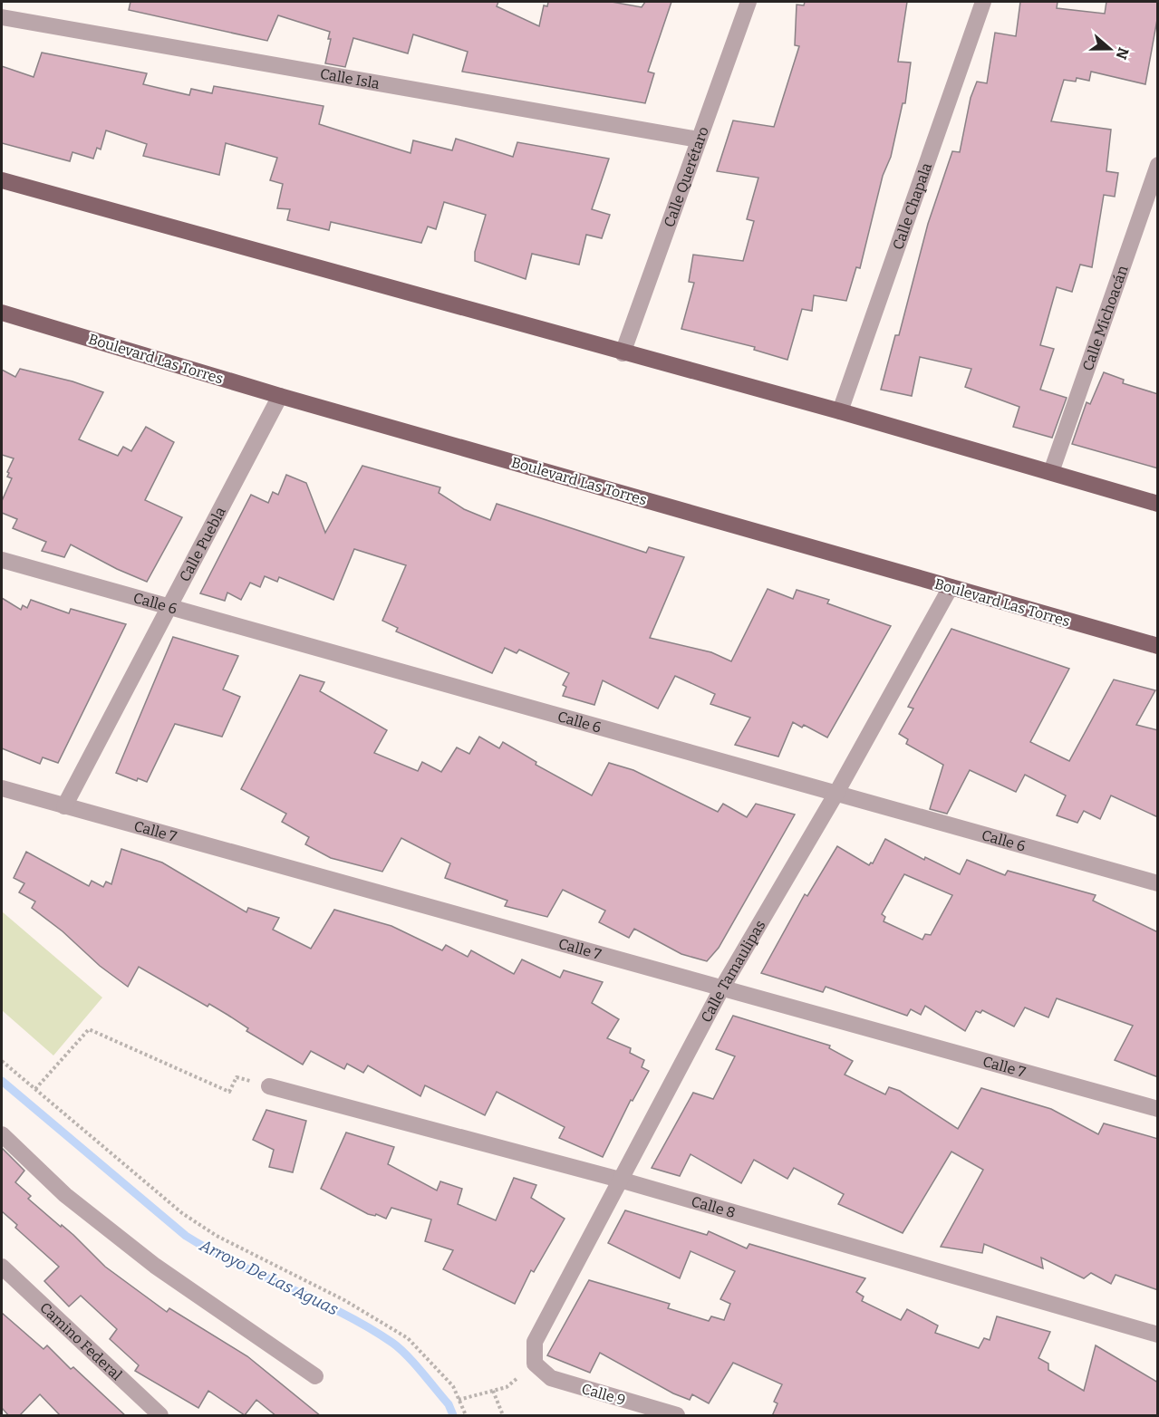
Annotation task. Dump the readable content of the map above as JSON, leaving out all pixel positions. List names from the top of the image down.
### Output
{
  "streets": {
    "main road": ["Boulevard Las Torres"],
    "street": [
      "Calle Isla",
      "Calle Querétaro",
      "Calle Chapala",
      "Calle Michoacán",
      "Calle Puebla",
      "Calle 6",
      "Calle 7",
      "Calle Tamaulipas",
      "Calle 8",
      "Camino Federal",
      "Calle 9"
    ]
  },
  "crossings": [
    ["Calle Isla", "Calle Querétaro"],
    ["Boulevard Las Torres", "Calle Puebla"],
    ["Boulevard Las Torres", "Calle Tamaulipas"],
    ["Calle Puebla", "Calle 6"],
    ["Calle Puebla", "Calle 7"],
    ["Calle 6", "Calle Tamaulipas"],
    ["Calle 7", "Calle Tamaulipas"],
    ["Calle Tamaulipas", "Calle 8"],
    ["Calle Tamaulipas", "Calle 9"]
  ],
  "water": ["Arroyo De Las Aguas"],
  "north": "right"
}
